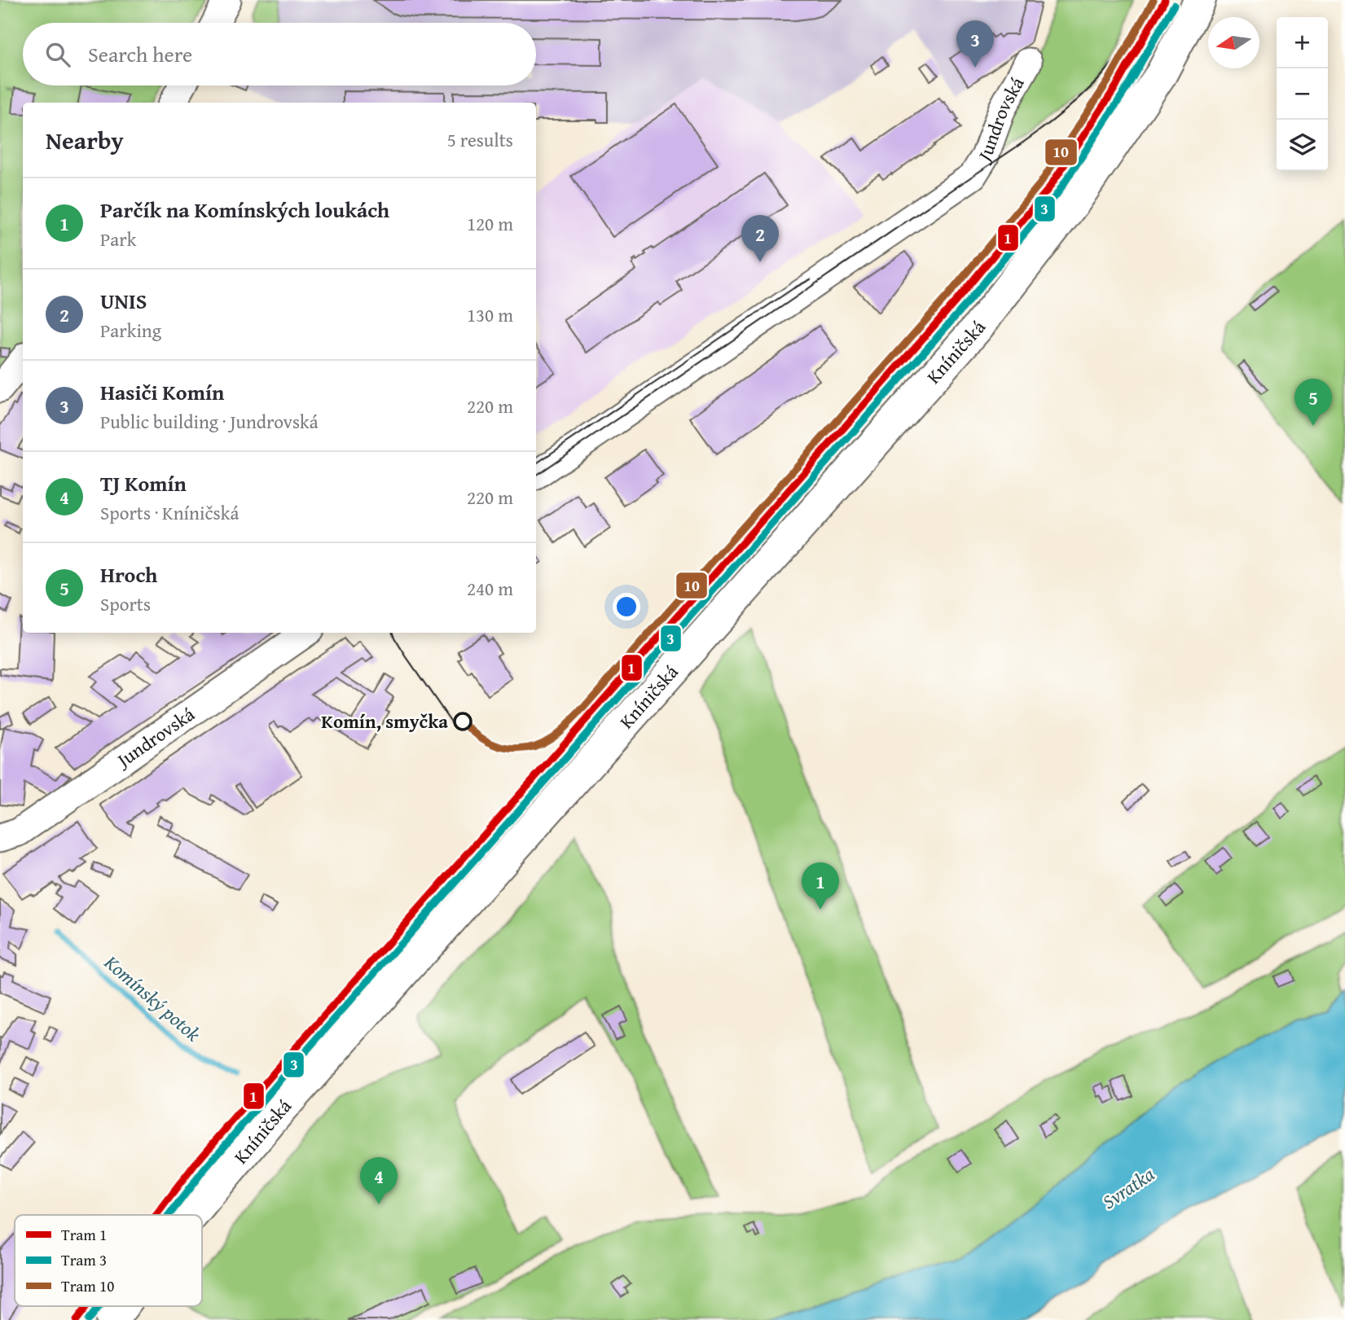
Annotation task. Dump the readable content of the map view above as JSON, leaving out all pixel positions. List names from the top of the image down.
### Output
{
  "streets": {
    "main road": ["Kníničská"],
    "street": ["Jundrovská"]
  },
  "water": ["Komínský potok", "Svratka"],
  "places": ["Komín, smyčka"],
  "lines": ["tram line 1", "tram line 10", "tram line 3"],
  "legend": ["Tram 1", "Tram 3", "Tram 10"],
  "north": "left",
  "page": {
    "map_buttons": ["+", "−"],
    "pins": [
      "3",
      "2",
      "5",
      "1",
      "4"
    ],
    "search": "Search here",
    "heading": ["Nearby", "5 results"],
    "list": [
      {
        "mark": "1",
        "name": "Parčík na Komínských loukách",
        "note": "Park",
        "value": "120 m"
      },
      {
        "mark": "2",
        "name": "UNIS",
        "note": "Parking",
        "value": "130 m"
      },
      {
        "mark": "3",
        "name": "Hasiči Komín",
        "note": "Public building · Jundrovská",
        "value": "220 m"
      },
      {
        "mark": "4",
        "name": "TJ Komín",
        "note": "Sports · Kníničská",
        "value": "220 m"
      },
      {
        "mark": "5",
        "name": "Hroch",
        "note": "Sports",
        "value": "240 m"
      }
    ]
  }
}
